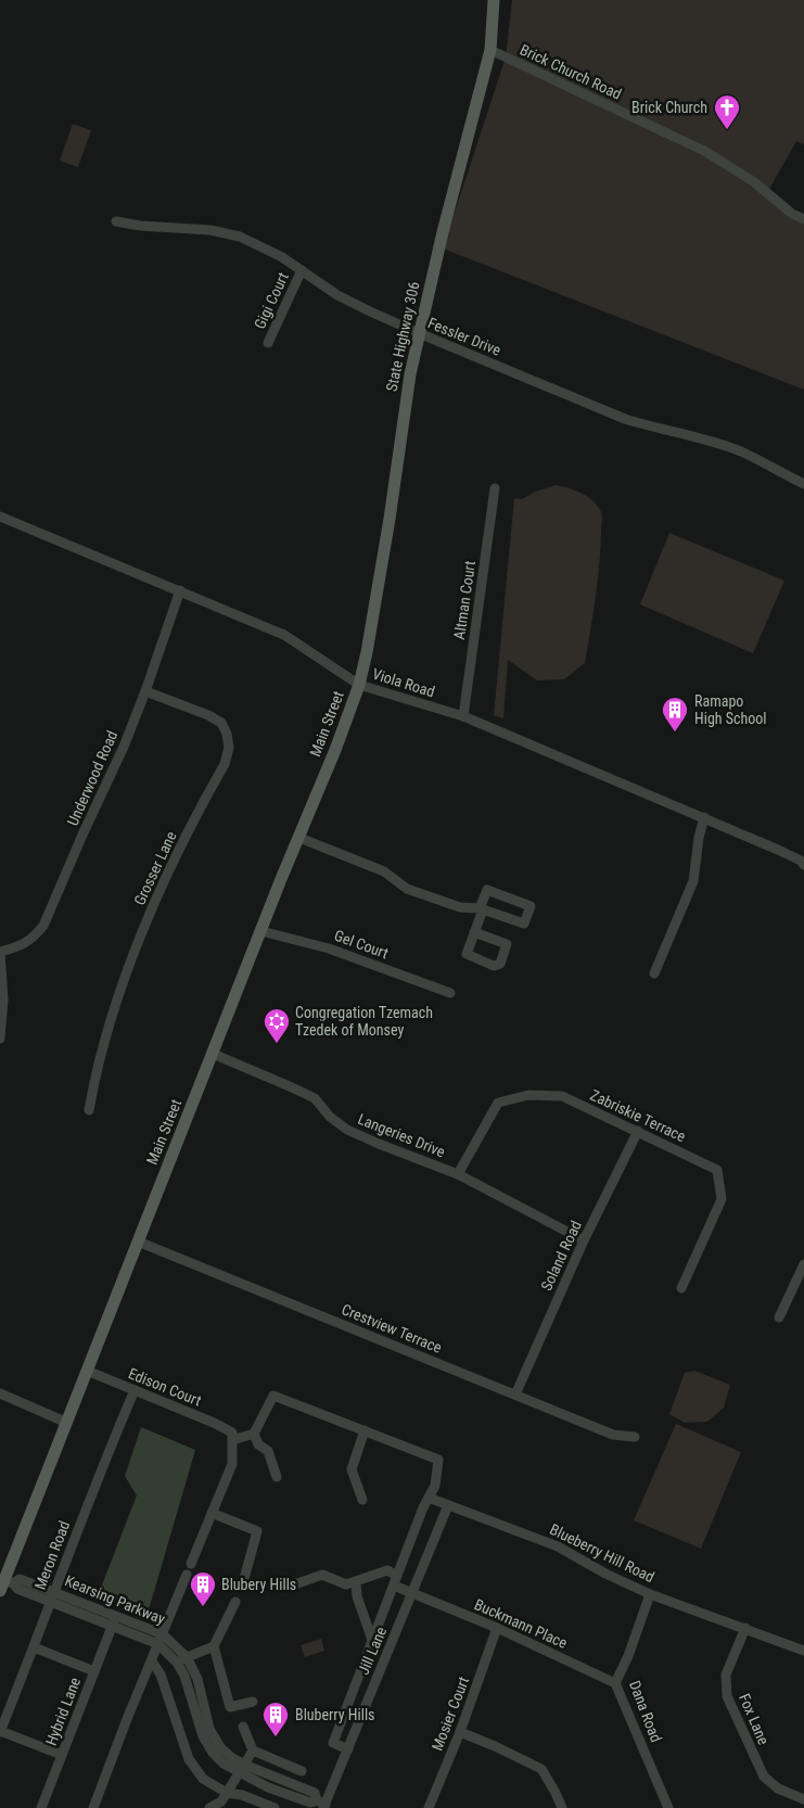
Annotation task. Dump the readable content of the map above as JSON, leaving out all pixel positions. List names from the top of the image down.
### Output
{
  "streets": {
    "main road": ["State Highway 306", "Main Street"],
    "street": [
      "Brick Church Road",
      "Gigi Court",
      "Fessler Drive",
      "Altman Court",
      "Viola Road",
      "Underwood Road",
      "Grosser Lane",
      "Gel Court",
      "Zabriskie Terrace",
      "Langeries Drive",
      "Soland Road",
      "Crestview Terrace",
      "Edison Court",
      "Blueberry Hill Road",
      "Meron Road",
      "Kearsing Parkway",
      "Buckmann Place",
      "Jill Lane",
      "Hybrid Lane",
      "Dana Road",
      "Mosier Court",
      "Fox Lane"
    ]
  },
  "crossings": [
    ["Brick Church Road", "State Highway 306"],
    ["Gigi Court", "Fessler Drive"],
    ["State Highway 306", "Fessler Drive"],
    ["State Highway 306", "Viola Road"],
    ["State Highway 306", "Main Street"],
    ["Altman Court", "Viola Road"],
    ["Viola Road", "Main Street"],
    ["Viola Road", "Underwood Road"],
    ["Main Street", "Gel Court"],
    ["Main Street", "Langeries Drive"],
    ["Main Street", "Crestview Terrace"],
    ["Main Street", "Edison Court"],
    ["Main Street", "Kearsing Parkway"],
    ["Underwood Road", "Grosser Lane"],
    ["Zabriskie Terrace", "Langeries Drive"],
    ["Zabriskie Terrace", "Soland Road"],
    ["Langeries Drive", "Soland Road"],
    ["Soland Road", "Crestview Terrace"],
    ["Edison Court", "Meron Road"],
    ["Blueberry Hill Road", "Jill Lane"],
    ["Blueberry Hill Road", "Dana Road"],
    ["Blueberry Hill Road", "Fox Lane"],
    ["Meron Road", "Kearsing Parkway"],
    ["Kearsing Parkway", "Jill Lane"],
    ["Kearsing Parkway", "Hybrid Lane"],
    ["Buckmann Place", "Jill Lane"],
    ["Buckmann Place", "Dana Road"],
    ["Buckmann Place", "Mosier Court"]
  ],
  "places": {
    "church": ["Brick Church"],
    "building": ["Ramapo High School", "Blubery Hills", "Bluberry Hills"],
    "synagogue": ["Congregation Tzemach Tzedek of Monsey"]
  }
}
